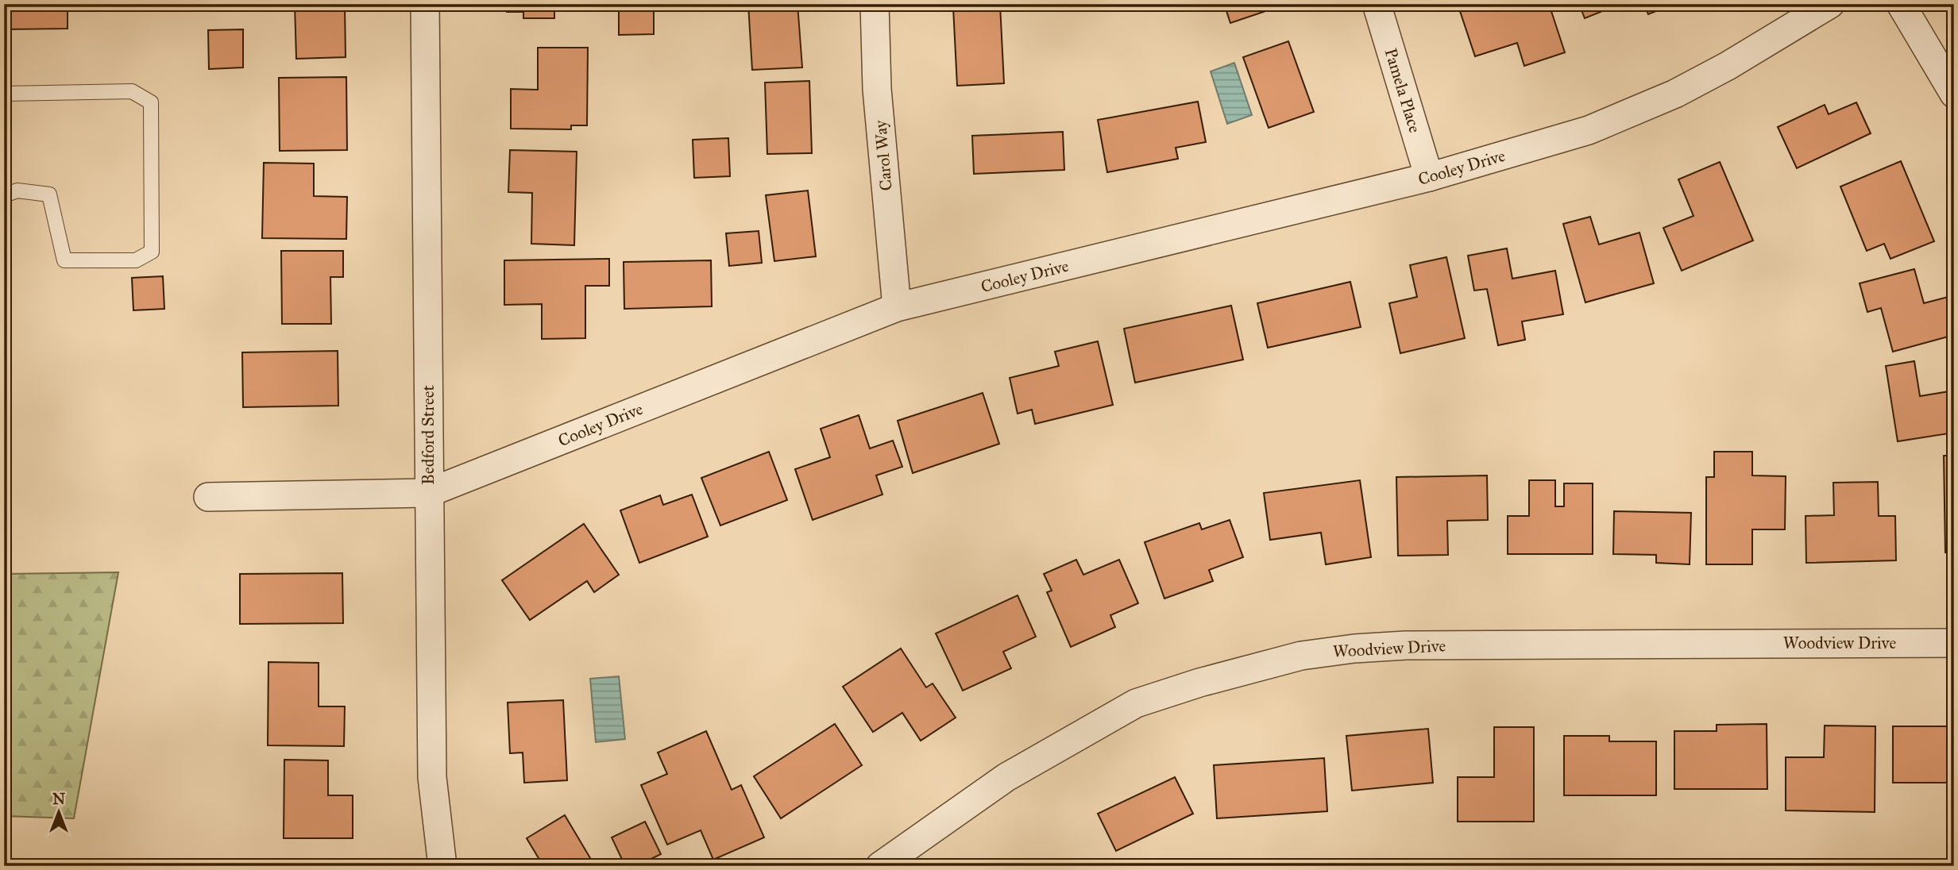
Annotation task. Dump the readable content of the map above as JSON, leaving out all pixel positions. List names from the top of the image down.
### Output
{
  "streets": {
    "street": [
      "Pamela Place",
      "Carol Way",
      "Cooley Drive",
      "Bedford Street",
      "Woodview Drive"
    ]
  },
  "crossings": [
    ["Pamela Place", "Cooley Drive"],
    ["Carol Way", "Cooley Drive"],
    ["Cooley Drive", "Bedford Street"]
  ],
  "north": "top"
}
